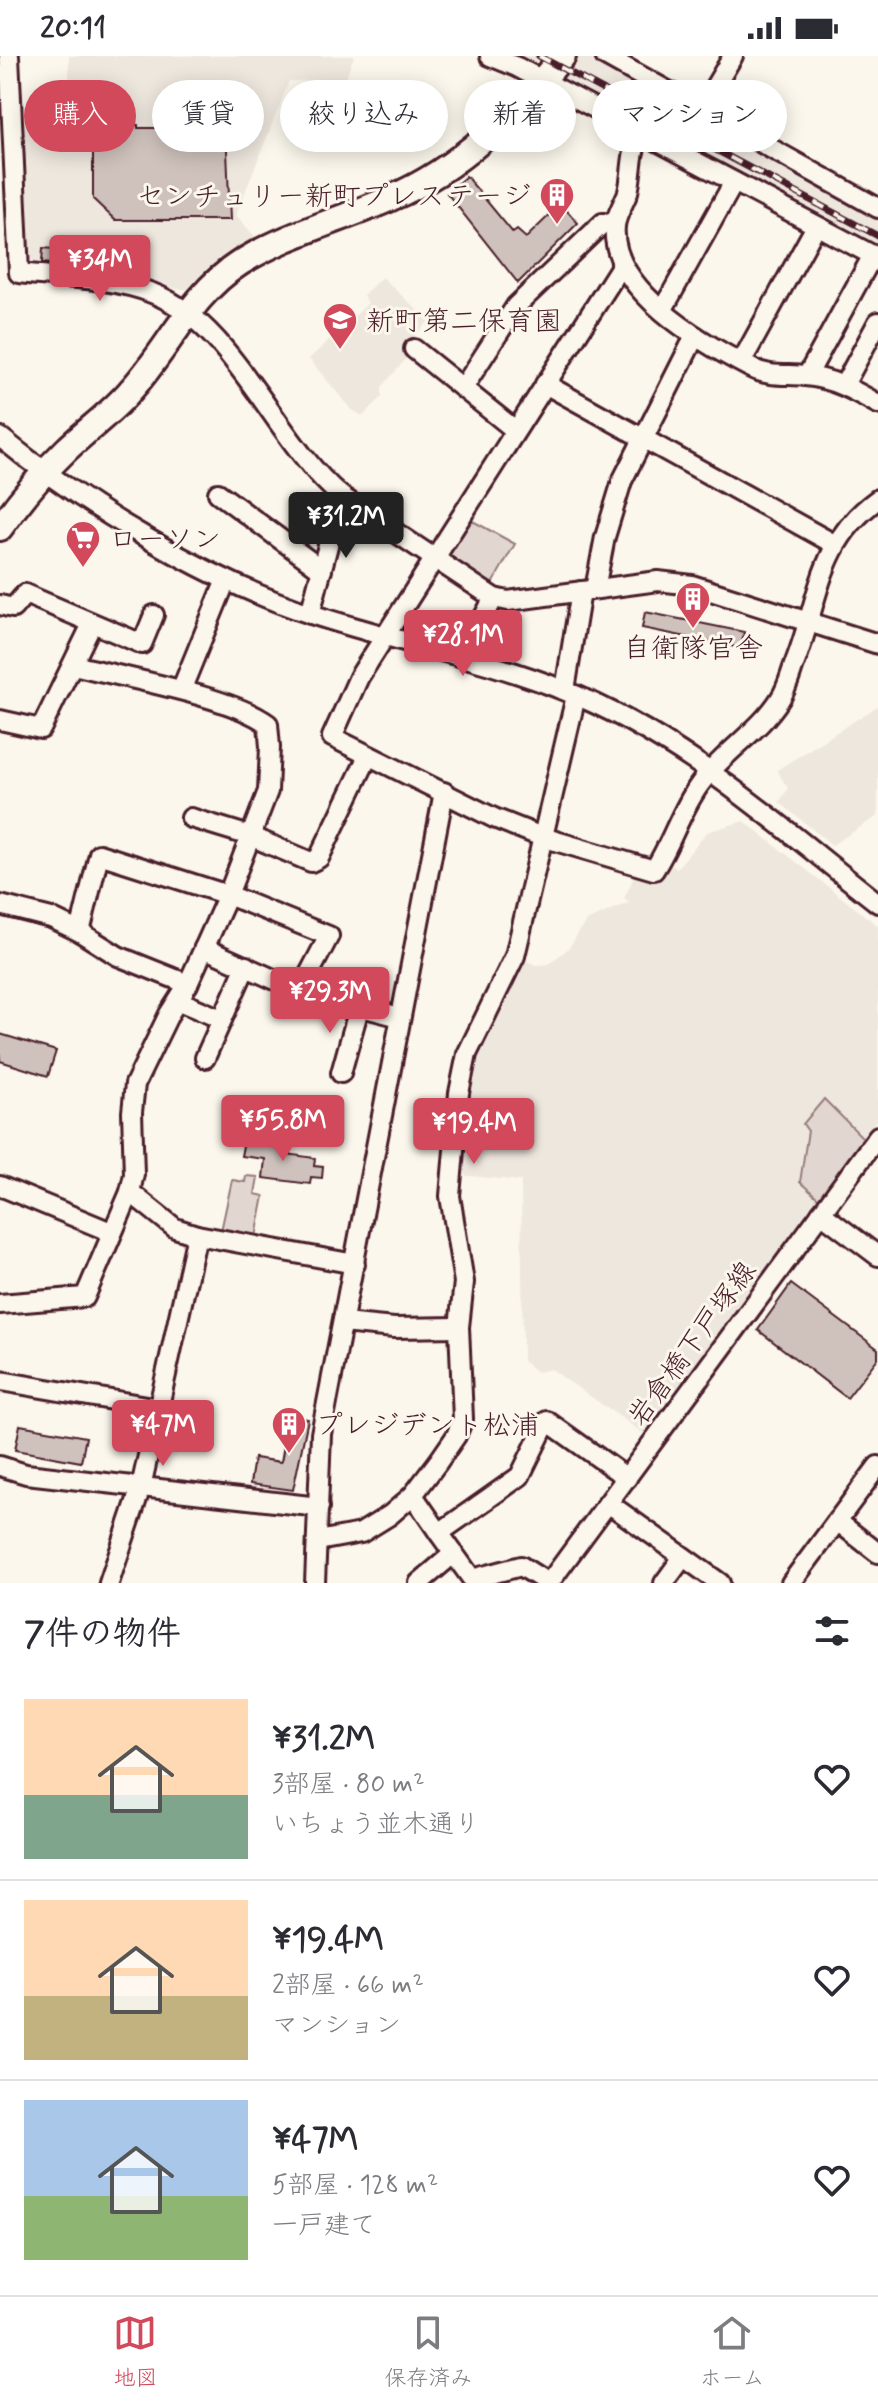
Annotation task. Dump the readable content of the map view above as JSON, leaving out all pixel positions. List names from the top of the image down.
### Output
{
  "streets": {
    "street": ["岩倉橋下戸塚線"]
  },
  "places": {
    "building": ["センチュリー新町プレステージ", "自衛隊官舎", "プレジデント松浦"],
    "school or university": ["新町第二保育園"],
    "supermarket": ["ローソン"]
  },
  "page": {
    "status": "20:11",
    "chip": [
      "購入",
      "賃貸",
      "絞り込み",
      "新着",
      "マンション"
    ],
    "price": [
      "¥34M",
      "¥31.2M",
      "¥28.1M",
      "¥29.3M",
      "¥55.8M",
      "¥19.4M",
      "¥47M"
    ],
    "heading": "7件の物件",
    "list": [
      {
        "name": "¥31.2M",
        "note": "3部屋 · 80 m² · いちょう並木通り"
      },
      {
        "name": "¥19.4M",
        "note": "2部屋 · 66 m² · マンション"
      },
      {
        "name": "¥47M",
        "note": "5部屋 · 128 m² · 一戸建て"
      }
    ],
    "tabs": ["地図", "保存済み", "ホーム"]
  }
}
